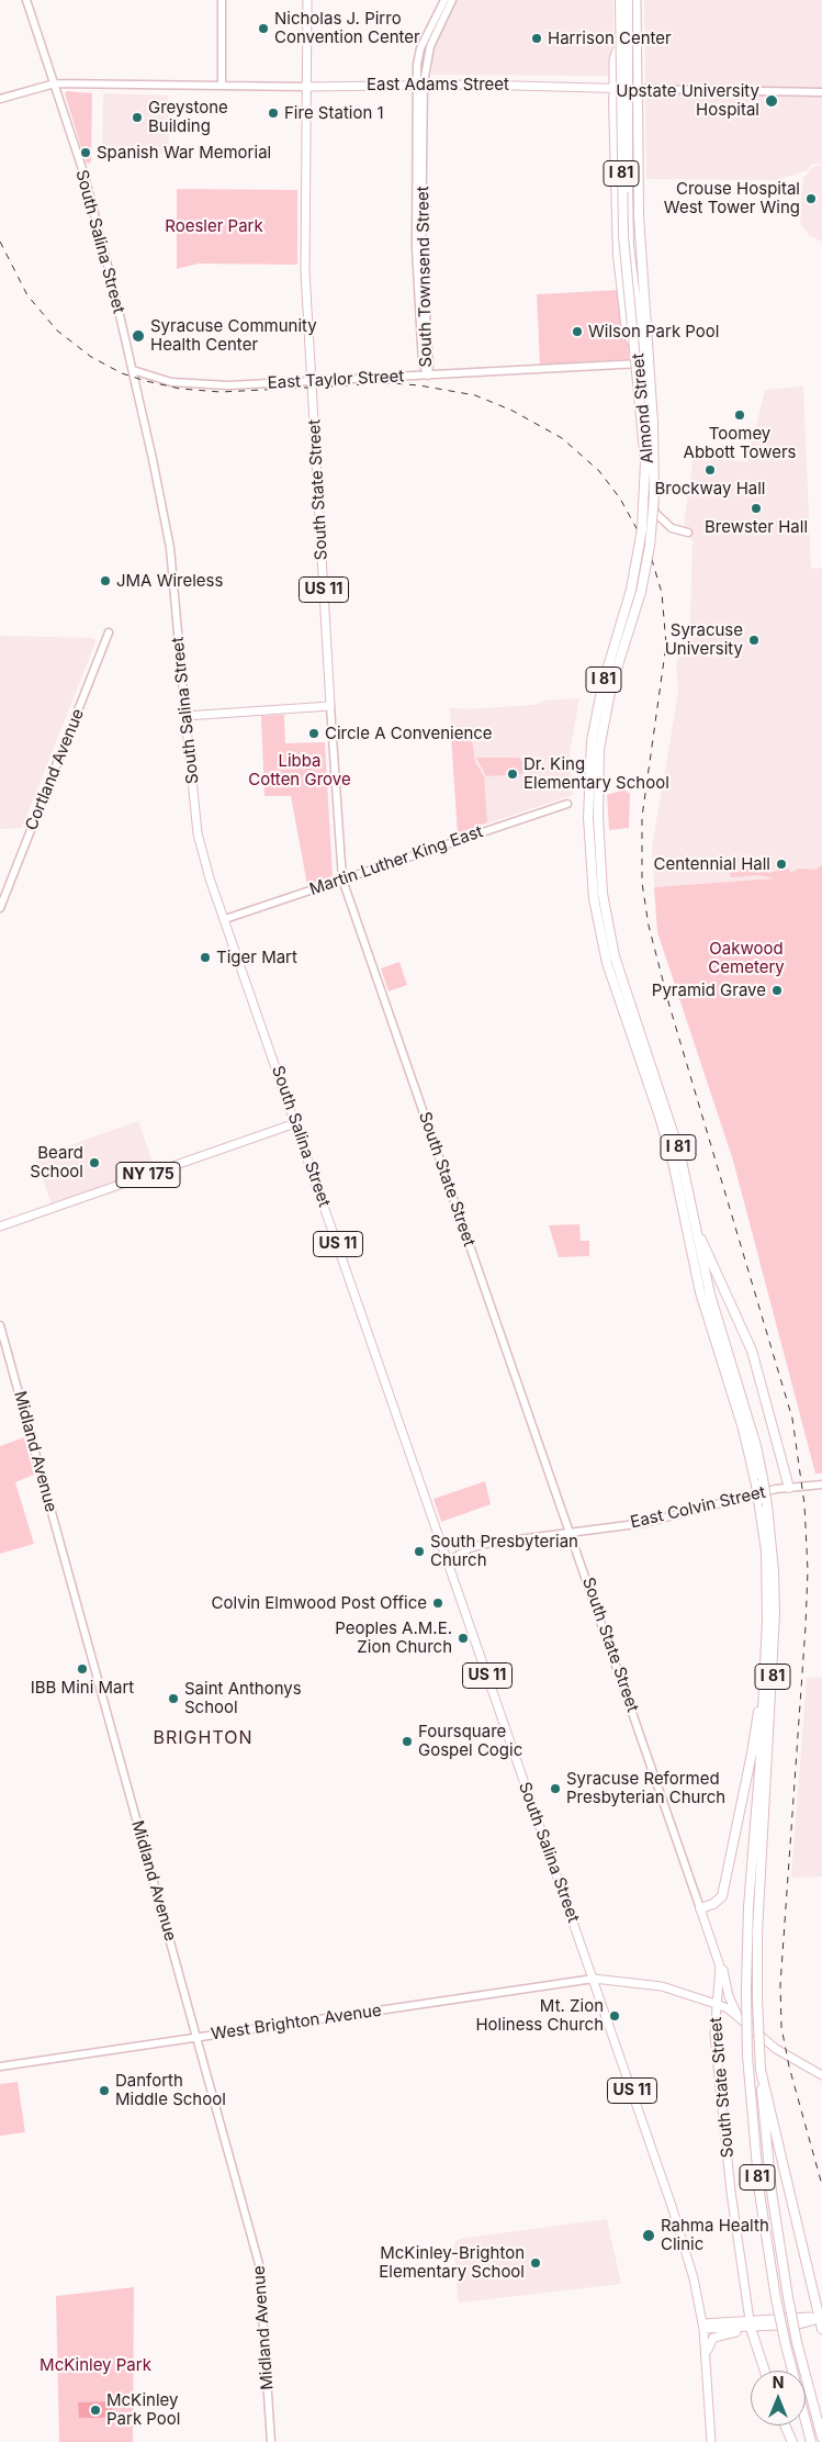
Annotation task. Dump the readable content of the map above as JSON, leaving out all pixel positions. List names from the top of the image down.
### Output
{
  "streets": {
    "highway": ["I 81"],
    "main road": [
      "East Adams Street",
      "South Salina Street",
      "Almond Street",
      "South State Street",
      "US 11",
      "NY 175"
    ],
    "street": [
      "South Townsend Street",
      "East Taylor Street",
      "Cortland Avenue",
      "Martin Luther King East",
      "Midland Avenue",
      "East Colvin Street",
      "West Brighton Avenue"
    ]
  },
  "crossings": [
    ["East Adams Street", "South Salina Street"],
    ["East Adams Street", "South Townsend Street"],
    ["East Adams Street", "Almond Street"],
    ["East Adams Street", "South State Street"],
    ["I 81", "Almond Street"],
    ["South Salina Street", "East Taylor Street"],
    ["South Salina Street", "Martin Luther King East"],
    ["South Salina Street", "NY 175"],
    ["South Salina Street", "East Colvin Street"],
    ["South Salina Street", "West Brighton Avenue"],
    ["South Townsend Street", "East Taylor Street"],
    ["East Taylor Street", "Almond Street"],
    ["East Taylor Street", "South State Street"],
    ["South State Street", "Martin Luther King East"],
    ["South State Street", "East Colvin Street"],
    ["Midland Avenue", "West Brighton Avenue"]
  ],
  "districts": ["BRIGHTON"],
  "parks": [
    "Roesler Park",
    "Libba Cotten Grove",
    "Oakwood Cemetery",
    "McKinley Park"
  ],
  "places": [
    "Nicholas J. Pirro Convention Center",
    "Harrison Center",
    "Upstate University Hospital",
    "Fire Station 1",
    "Greystone Building",
    "Spanish War Memorial",
    "Crouse Hospital West Tower Wing",
    "Wilson Park Pool",
    "Syracuse Community Health Center",
    "Toomey Abbott Towers",
    "Brockway Hall",
    "Brewster Hall",
    "JMA Wireless",
    "Syracuse University",
    "Circle A Convenience",
    "Dr. King Elementary School",
    "Centennial Hall",
    "Tiger Mart",
    "Pyramid Grave",
    "Beard School",
    "South Presbyterian Church",
    "Colvin Elmwood Post Office",
    "Peoples A.M.E. Zion Church",
    "IBB Mini Mart",
    "Saint Anthonys School",
    "Foursquare Gospel Cogic",
    "Syracuse Reformed Presbyterian Church",
    "Mt. Zion Holiness Church",
    "Danforth Middle School",
    "Rahma Health Clinic",
    "McKinley-Brighton Elementary School",
    "McKinley Park Pool"
  ],
  "north": "top"
}
